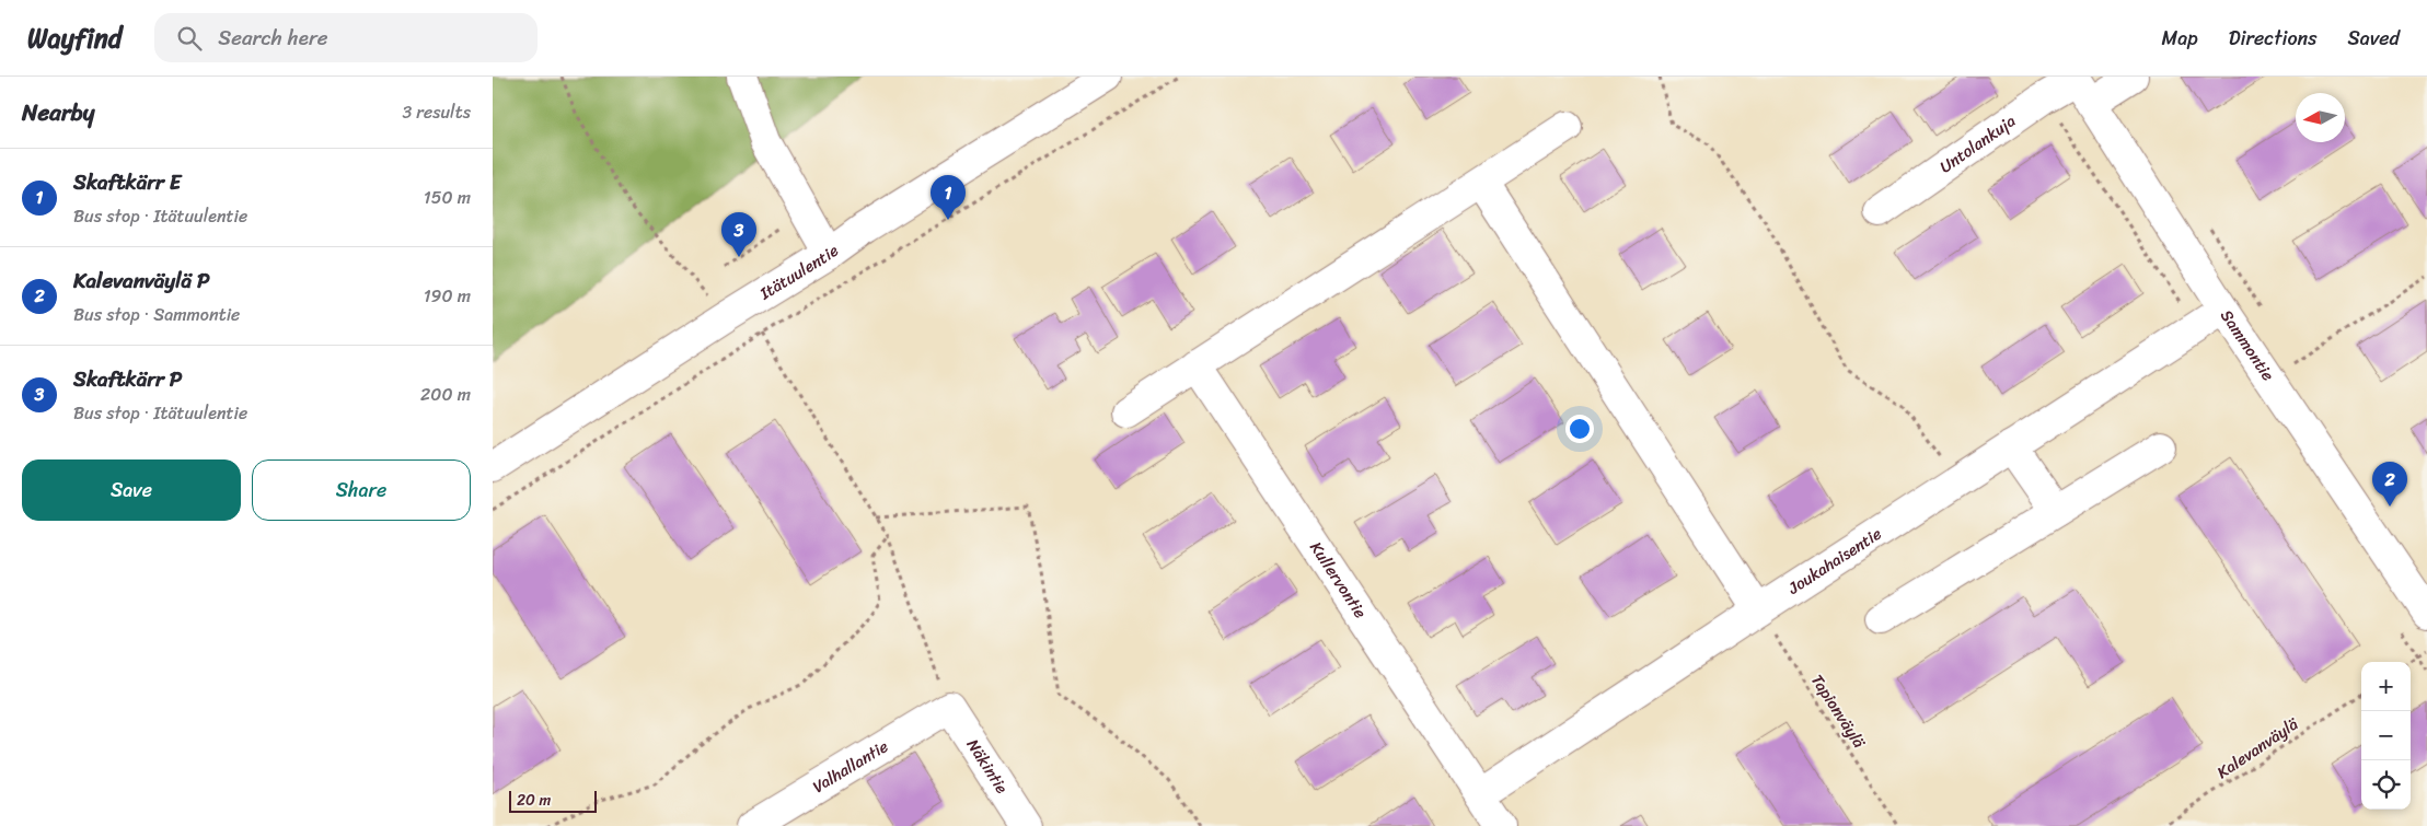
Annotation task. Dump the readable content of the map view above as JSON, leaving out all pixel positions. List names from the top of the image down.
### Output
{
  "streets": {
    "street": [
      "Untolankuja",
      "Itätuulentie",
      "Sammontie",
      "Joukahaisentie",
      "Kullervontie",
      "Valhallantie",
      "Näkintie"
    ],
    "path": ["Tapionväylä", "Kalevanväylä"]
  },
  "crossings": [
    ["Untolankuja", "Sammontie"],
    ["Sammontie", "Joukahaisentie"],
    ["Joukahaisentie", "Kullervontie"],
    ["Joukahaisentie", "Tapionväylä"],
    ["Valhallantie", "Näkintie"]
  ],
  "scale_bar": "20 m",
  "north": "left",
  "page": {
    "header": "Wayfind",
    "search": "Search here",
    "nav": ["Map", "Directions", "Saved"],
    "heading": ["Nearby", "3 results"],
    "list": [
      {
        "mark": "1",
        "name": "Skaftkärr E",
        "note": "Bus stop · Itätuulentie",
        "value": "150 m"
      },
      {
        "mark": "2",
        "name": "Kalevanväylä P",
        "note": "Bus stop · Sammontie",
        "value": "190 m"
      },
      {
        "mark": "3",
        "name": "Skaftkärr P",
        "note": "Bus stop · Itätuulentie",
        "value": "200 m"
      }
    ],
    "pins": ["1", "3", "2"],
    "buttons": ["Save", "Share"],
    "map_buttons": ["+", "−"],
    "scale": "20 m"
  }
}
